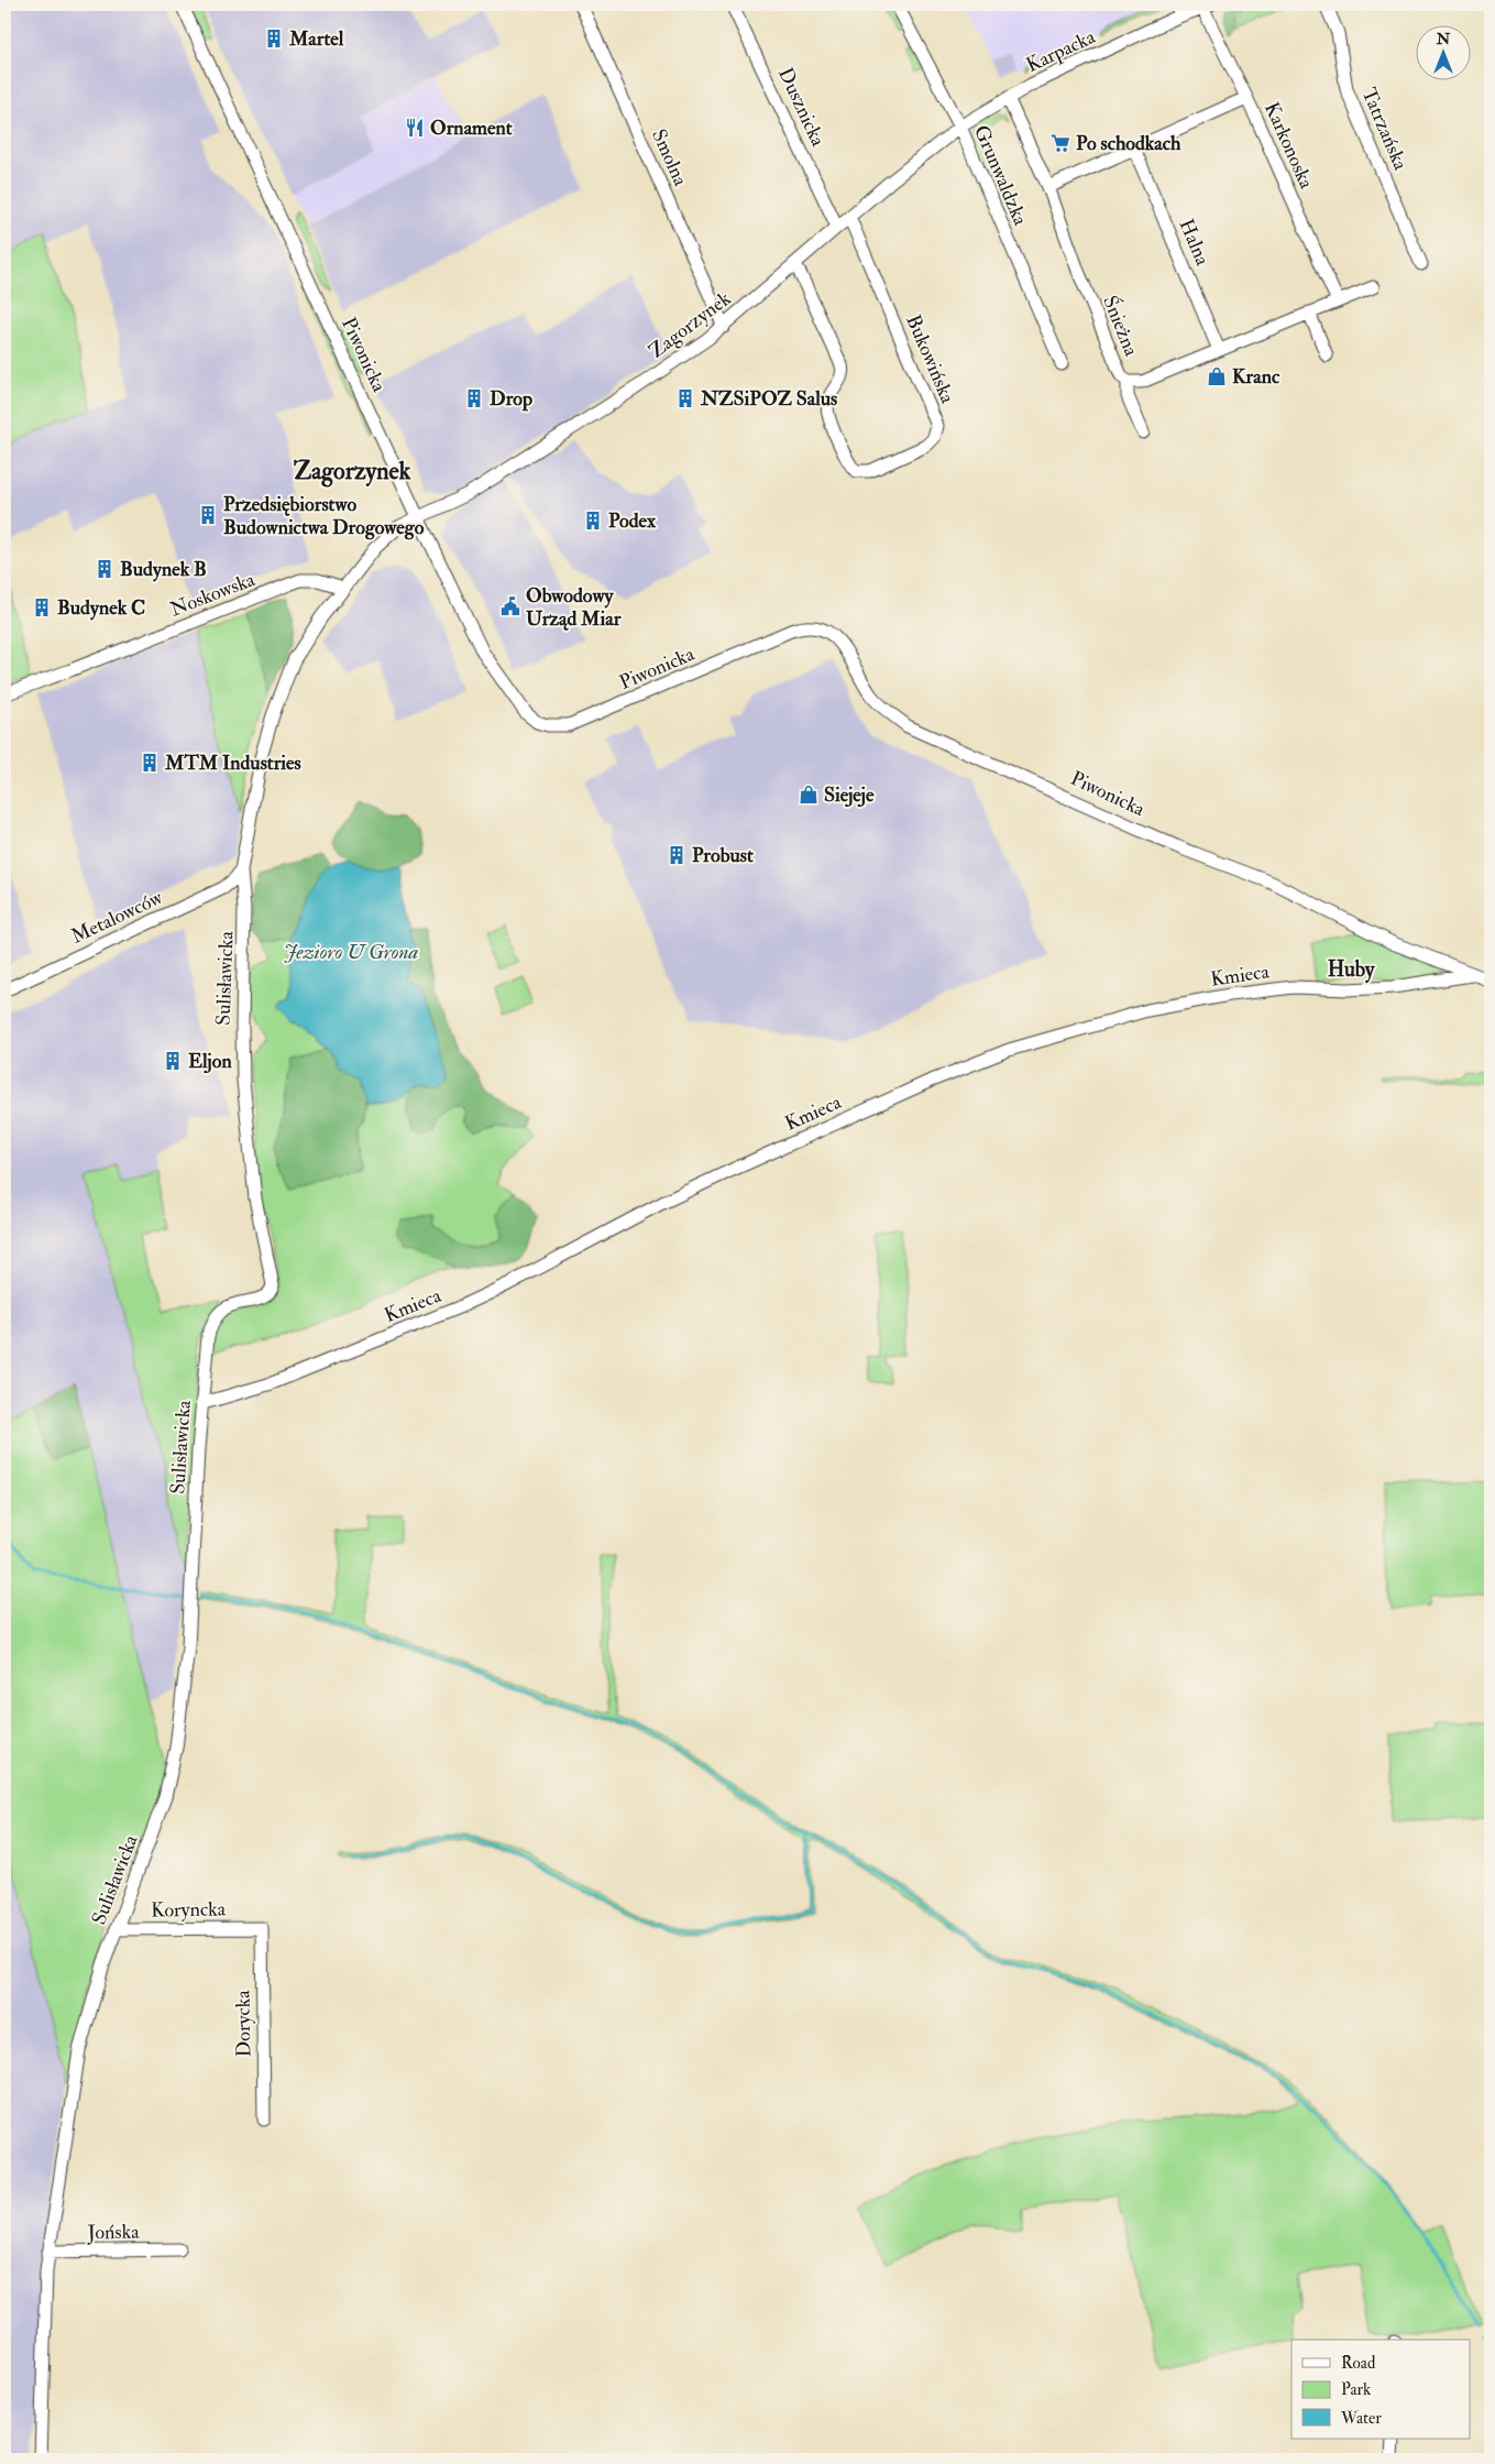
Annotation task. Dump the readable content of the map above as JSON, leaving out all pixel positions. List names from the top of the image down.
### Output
{
  "streets": {
    "street": [
      "Karpacka",
      "Dusznicka",
      "Tatrzańska",
      "Karkonoska",
      "Smolna",
      "Grunwaldzka",
      "Halna",
      "Zagorzynek",
      "Śnieżna",
      "Piwonicka",
      "Bukowińska",
      "Noskowska",
      "Metalowców",
      "Kmieca",
      "Sulisławicka",
      "Koryncka",
      "Dorycka",
      "Jońska"
    ]
  },
  "crossings": [
    ["Karpacka", "Karkonoska"],
    ["Karpacka", "Grunwaldzka"],
    ["Karpacka", "Zagorzynek"],
    ["Karpacka", "Śnieżna"],
    ["Dusznicka", "Zagorzynek"],
    ["Karkonoska", "Śnieżna"],
    ["Smolna", "Zagorzynek"],
    ["Grunwaldzka", "Zagorzynek"],
    ["Halna", "Śnieżna"],
    ["Zagorzynek", "Piwonicka"],
    ["Zagorzynek", "Bukowińska"],
    ["Zagorzynek", "Sulisławicka"],
    ["Piwonicka", "Kmieca"],
    ["Piwonicka", "Sulisławicka"],
    ["Noskowska", "Sulisławicka"],
    ["Metalowców", "Sulisławicka"],
    ["Kmieca", "Sulisławicka"],
    ["Sulisławicka", "Koryncka"],
    ["Sulisławicka", "Jońska"],
    ["Koryncka", "Dorycka"]
  ],
  "districts": ["Zagorzynek", "Huby"],
  "water": ["Jezioro U Grona"],
  "places": {
    "building": [
      "Martel",
      "Drop",
      "NZSiPOZ Salus",
      "Przedsiębiorstwo Budownictwa Drogowego",
      "Podex",
      "Budynek B",
      "Budynek C",
      "MTM Industries",
      "Probust",
      "Eljon"
    ],
    "restaurant": ["Ornament"],
    "supermarket": ["Po schodkach"],
    "shop": ["Kranc", "Siejeje"],
    "public building": ["Obwodowy Urząd Miar"]
  },
  "legend": ["Road", "Park", "Water"],
  "north": "top"
}
